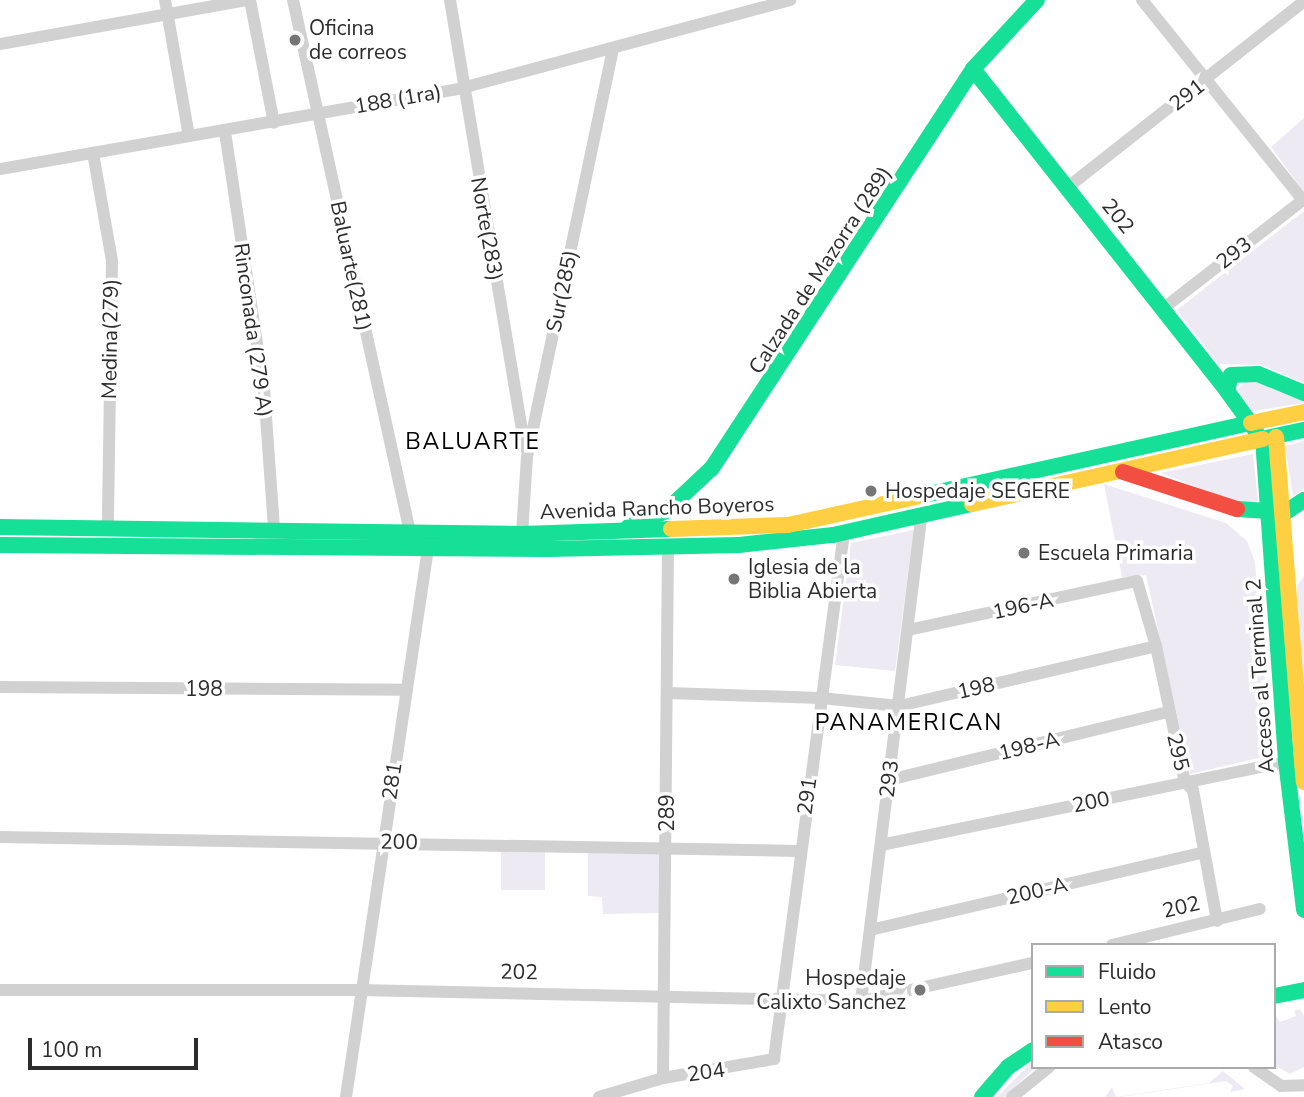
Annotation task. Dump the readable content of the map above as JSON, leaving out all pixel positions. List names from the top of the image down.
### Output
{
  "streets": {
    "main road": [
      "202",
      "Calzada de Mazorra (289)",
      "Avenida Rancho Boyeros",
      "Acceso al Terminal 2"
    ],
    "street": [
      "291",
      "188 (1ra)",
      "Norte(283)",
      "293",
      "Baluarte(281)",
      "Sur(285)",
      "Rinconada (279 A)",
      "Medina(279)",
      "196-A",
      "198",
      "198-A",
      "295",
      "281",
      "200",
      "289",
      "200-A",
      "204"
    ]
  },
  "crossings": [
    ["291", "202"],
    ["291", "Avenida Rancho Boyeros"],
    ["291", "198"],
    ["291", "200"],
    ["291", "204"],
    ["188 (1ra)", "Norte(283)"],
    ["188 (1ra)", "Baluarte(281)"],
    ["188 (1ra)", "Sur(285)"],
    ["188 (1ra)", "Rinconada (279 A)"],
    ["188 (1ra)", "Medina(279)"],
    ["202", "293"],
    ["202", "Calzada de Mazorra (289)"],
    ["202", "295"],
    ["202", "281"],
    ["202", "289"],
    ["Norte(283)", "Sur(285)"],
    ["293", "Avenida Rancho Boyeros"],
    ["293", "196-A"],
    ["293", "198"],
    ["293", "198-A"],
    ["293", "200"],
    ["293", "200-A"],
    ["Baluarte(281)", "Avenida Rancho Boyeros"],
    ["Calzada de Mazorra (289)", "Avenida Rancho Boyeros"],
    ["Sur(285)", "Avenida Rancho Boyeros"],
    ["Rinconada (279 A)", "Avenida Rancho Boyeros"],
    ["Medina(279)", "Avenida Rancho Boyeros"],
    ["Avenida Rancho Boyeros", "Acceso al Terminal 2"],
    ["Avenida Rancho Boyeros", "281"],
    ["Avenida Rancho Boyeros", "289"],
    ["196-A", "295"],
    ["Acceso al Terminal 2", "200"],
    ["198", "295"],
    ["198", "281"],
    ["198", "289"],
    ["198-A", "295"],
    ["295", "200"],
    ["295", "200-A"],
    ["281", "200"],
    ["200", "289"],
    ["289", "204"]
  ],
  "districts": ["BALUARTE", "PANAMERICAN"],
  "places": [
    "Oficina de correos",
    "Hospedaje SEGERE",
    "Escuela Primaria",
    "Iglesia de la Biblia Abierta",
    "Hospedaje Calixto Sanchez"
  ],
  "legend": ["Fluido", "Lento", "Atasco"],
  "scale_bar": "100 m"
}
